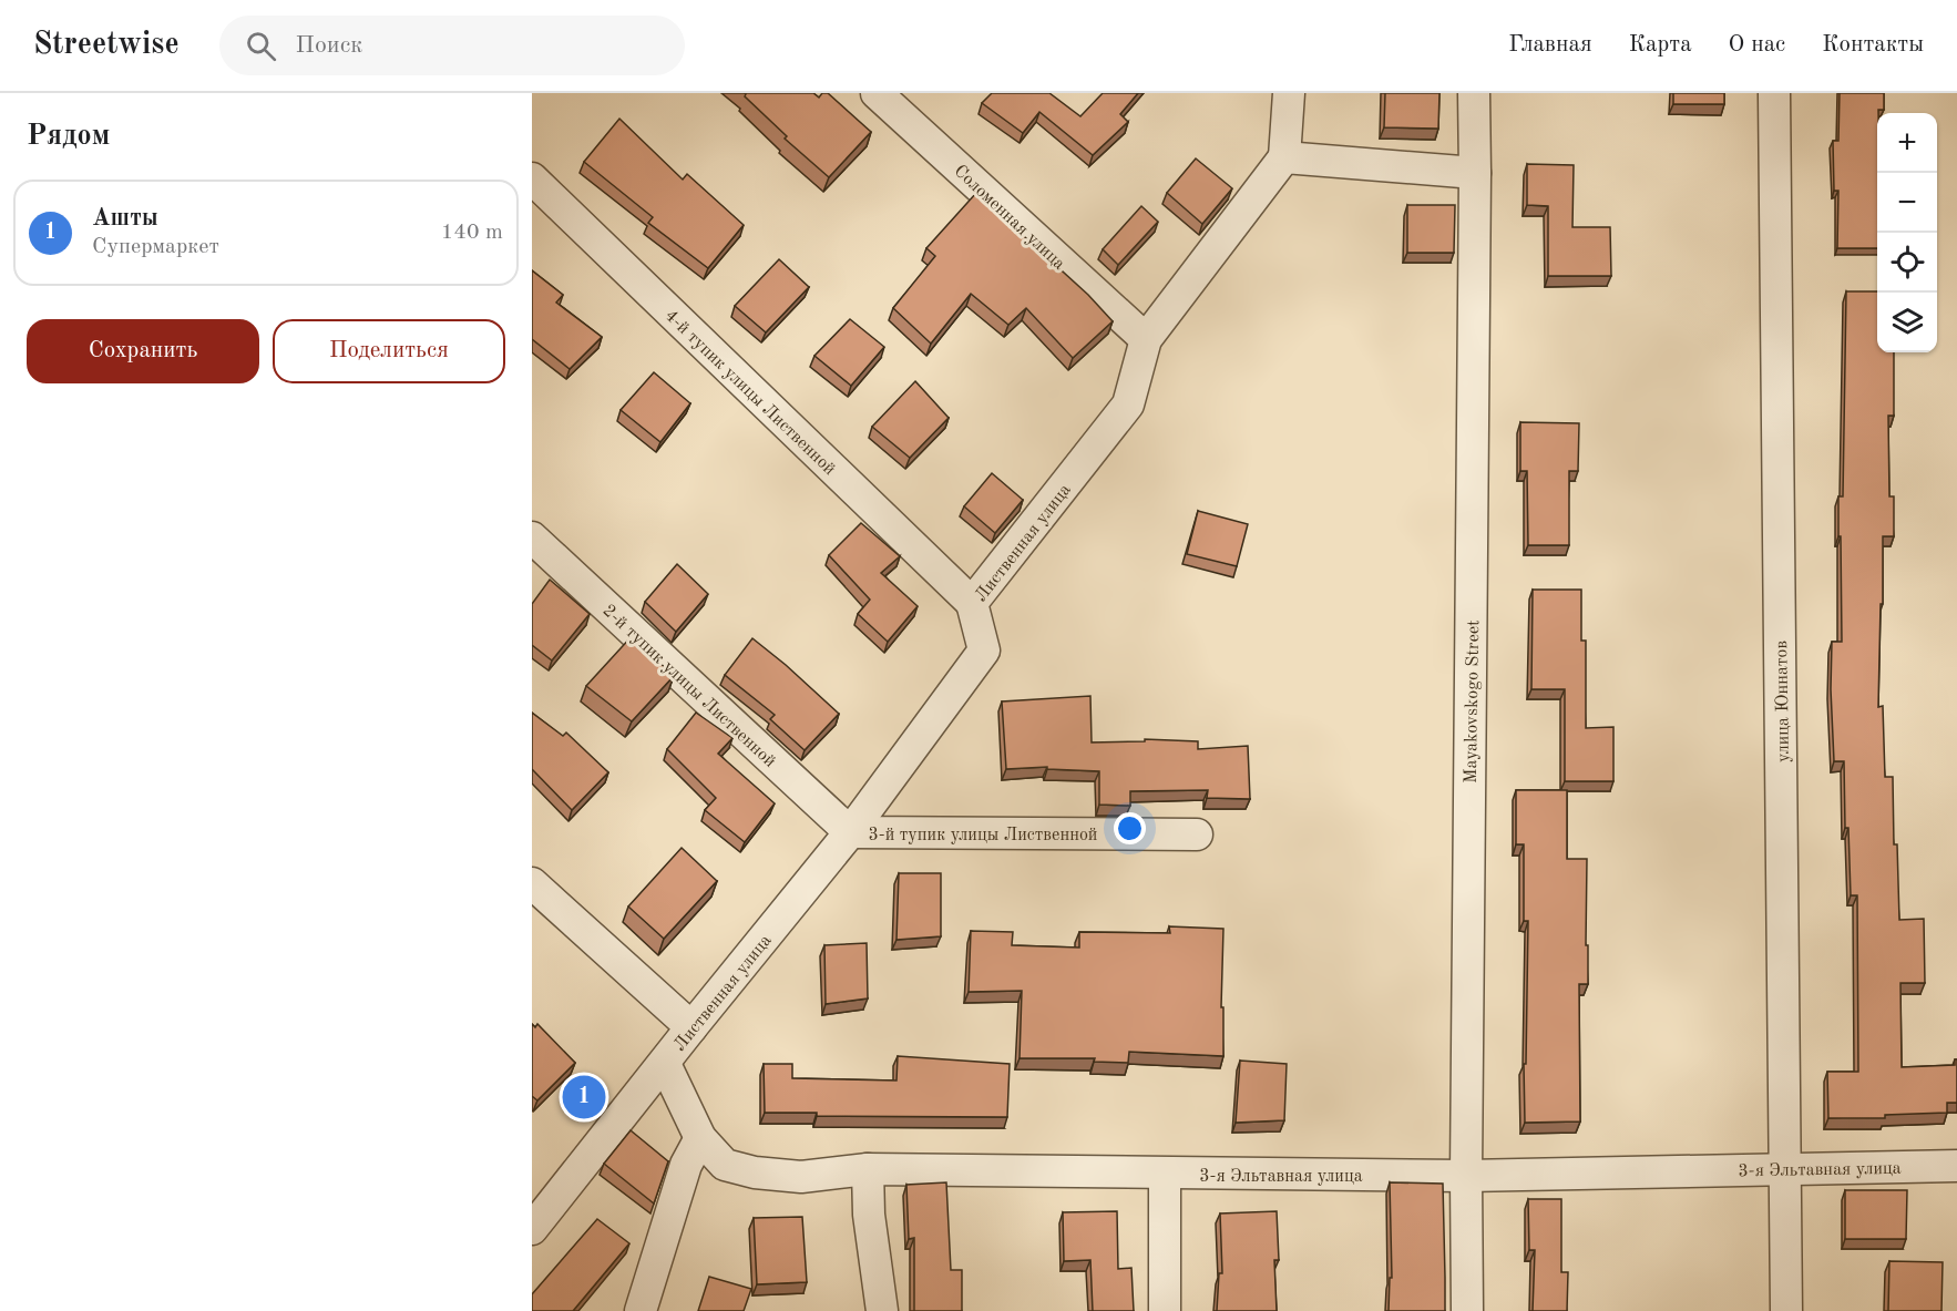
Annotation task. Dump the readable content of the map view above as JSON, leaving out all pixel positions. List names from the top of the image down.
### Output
{
  "streets": {
    "street": [
      "Соломенная улица",
      "4-й тупик улицы Лиственной",
      "Лиственная улица",
      "2-й тупик улицы Лиственной",
      "Mayakovskogo Street",
      "улица Юннатов",
      "3-й тупик улицы Лиственной",
      "3-я Эльтавная улица"
    ]
  },
  "crossings": [
    ["Соломенная улица", "Лиственная улица"],
    ["4-й тупик улицы Лиственной", "Лиственная улица"],
    ["Лиственная улица", "2-й тупик улицы Лиственной"],
    ["Лиственная улица", "3-й тупик улицы Лиственной"],
    ["Лиственная улица", "3-я Эльтавная улица"],
    ["2-й тупик улицы Лиственной", "3-й тупик улицы Лиственной"],
    ["Mayakovskogo Street", "3-я Эльтавная улица"],
    ["улица Юннатов", "3-я Эльтавная улица"]
  ],
  "page": {
    "header": "Streetwise",
    "search": "Поиск",
    "nav": [
      "Главная",
      "Карта",
      "О нас",
      "Контакты"
    ],
    "heading": "Рядом",
    "map_buttons": ["+", "−"],
    "list": [
      {
        "mark": "1",
        "name": "Ашты",
        "note": "Супермаркет",
        "value": "140 m"
      }
    ],
    "buttons": ["Сохранить", "Поделиться"],
    "pins": "1"
  }
}
